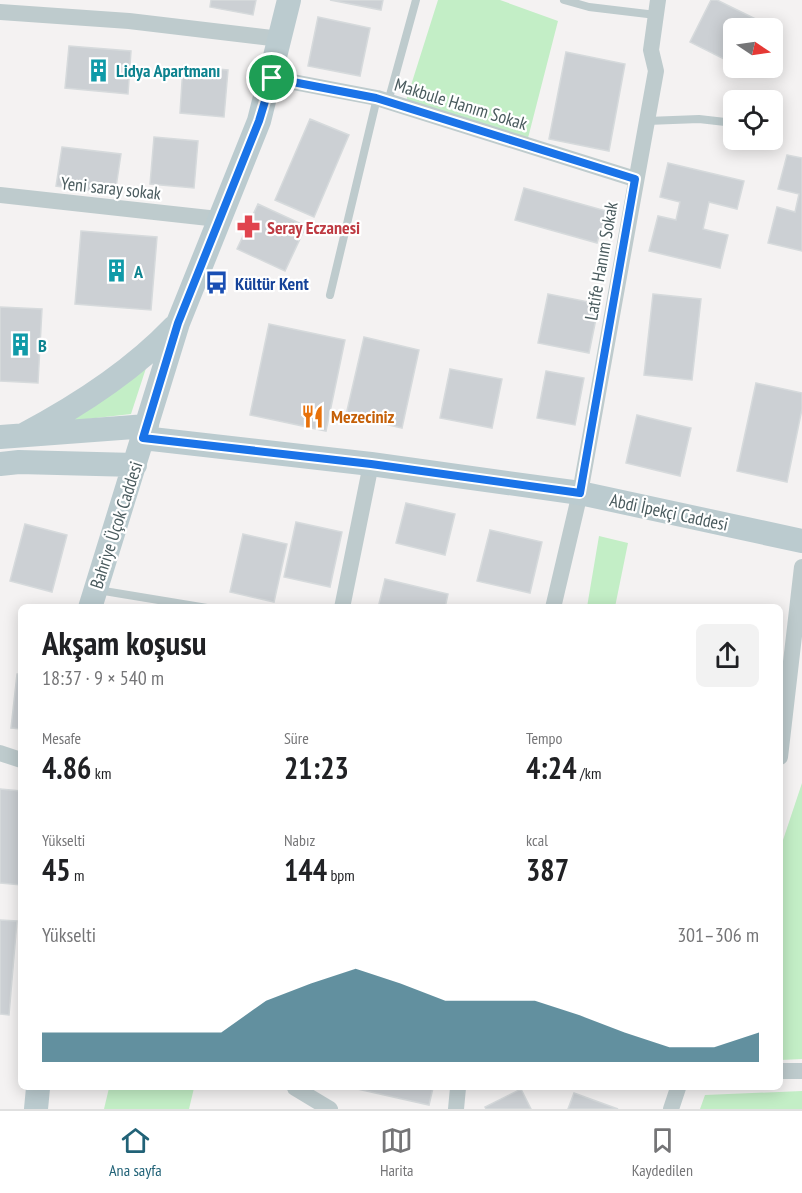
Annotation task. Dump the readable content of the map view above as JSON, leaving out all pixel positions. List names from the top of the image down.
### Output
{
  "streets": {
    "main road": ["Abdi İpekçi Caddesi", "Bahriye Üçok Caddesi"],
    "street": ["Makbule Hanım Sokak", "Yeni saray sokak", "Latife Hanım Sokak"]
  },
  "crossings": [
    ["Makbule Hanım Sokak", "Latife Hanım Sokak"],
    ["Makbule Hanım Sokak", "Bahriye Üçok Caddesi"],
    ["Yeni saray sokak", "Bahriye Üçok Caddesi"],
    ["Latife Hanım Sokak", "Abdi İpekçi Caddesi"],
    ["Abdi İpekçi Caddesi", "Bahriye Üçok Caddesi"]
  ],
  "places": {
    "building": ["Lidya Apartmanı", "A", "B"],
    "pharmacy": ["Seray Eczanesi"],
    "bus stop": ["Kültür Kent"],
    "restaurant": ["Mezeciniz"]
  },
  "north": "right",
  "page": {
    "heading": ["Akşam koşusu", "18:37 · 9 × 540 m"],
    "stats": [
      ["Mesafe", "4.86 km"],
      ["Süre", "21:23"],
      ["Tempo", "4:24 /km"],
      ["Yükselti", "45 m"],
      ["Nabız", "144 bpm"],
      ["kcal", "387"]
    ],
    "chart": ["Yükselti", "301–306 m"],
    "tabs": ["Ana sayfa", "Harita", "Kaydedilen"]
  }
}
